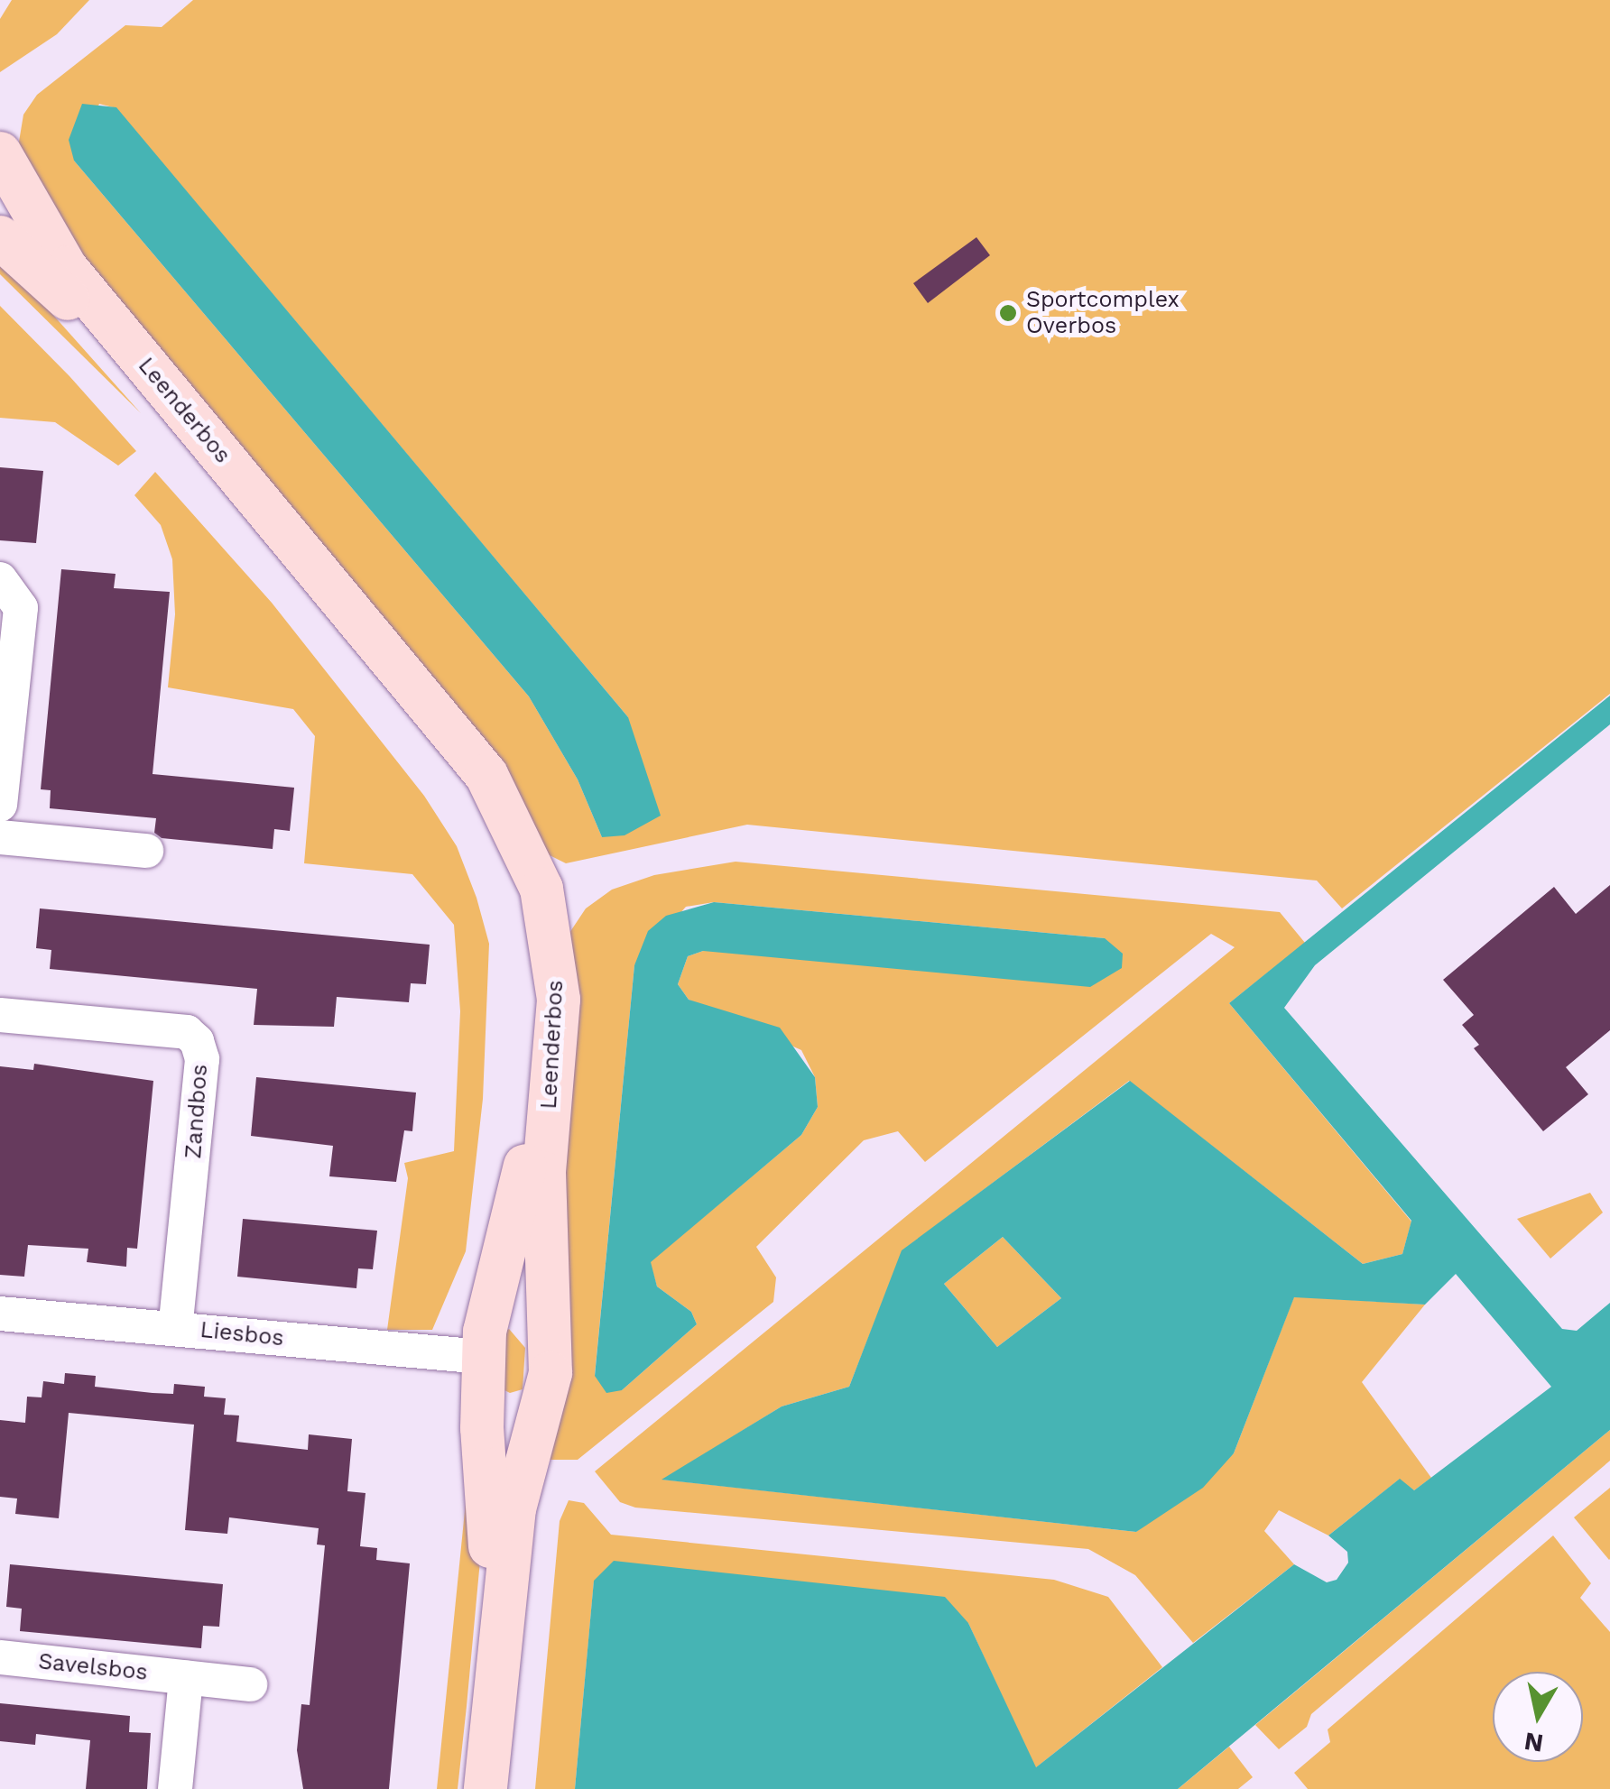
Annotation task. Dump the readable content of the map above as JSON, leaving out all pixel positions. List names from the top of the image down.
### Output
{
  "streets": {
    "main road": ["Leenderbos"],
    "street": ["Zandbos", "Liesbos", "Savelsbos"]
  },
  "crossings": [
    ["Leenderbos", "Liesbos"],
    ["Zandbos", "Liesbos"]
  ],
  "places": ["Sportcomplex Overbos"],
  "north": "bottom"
}
